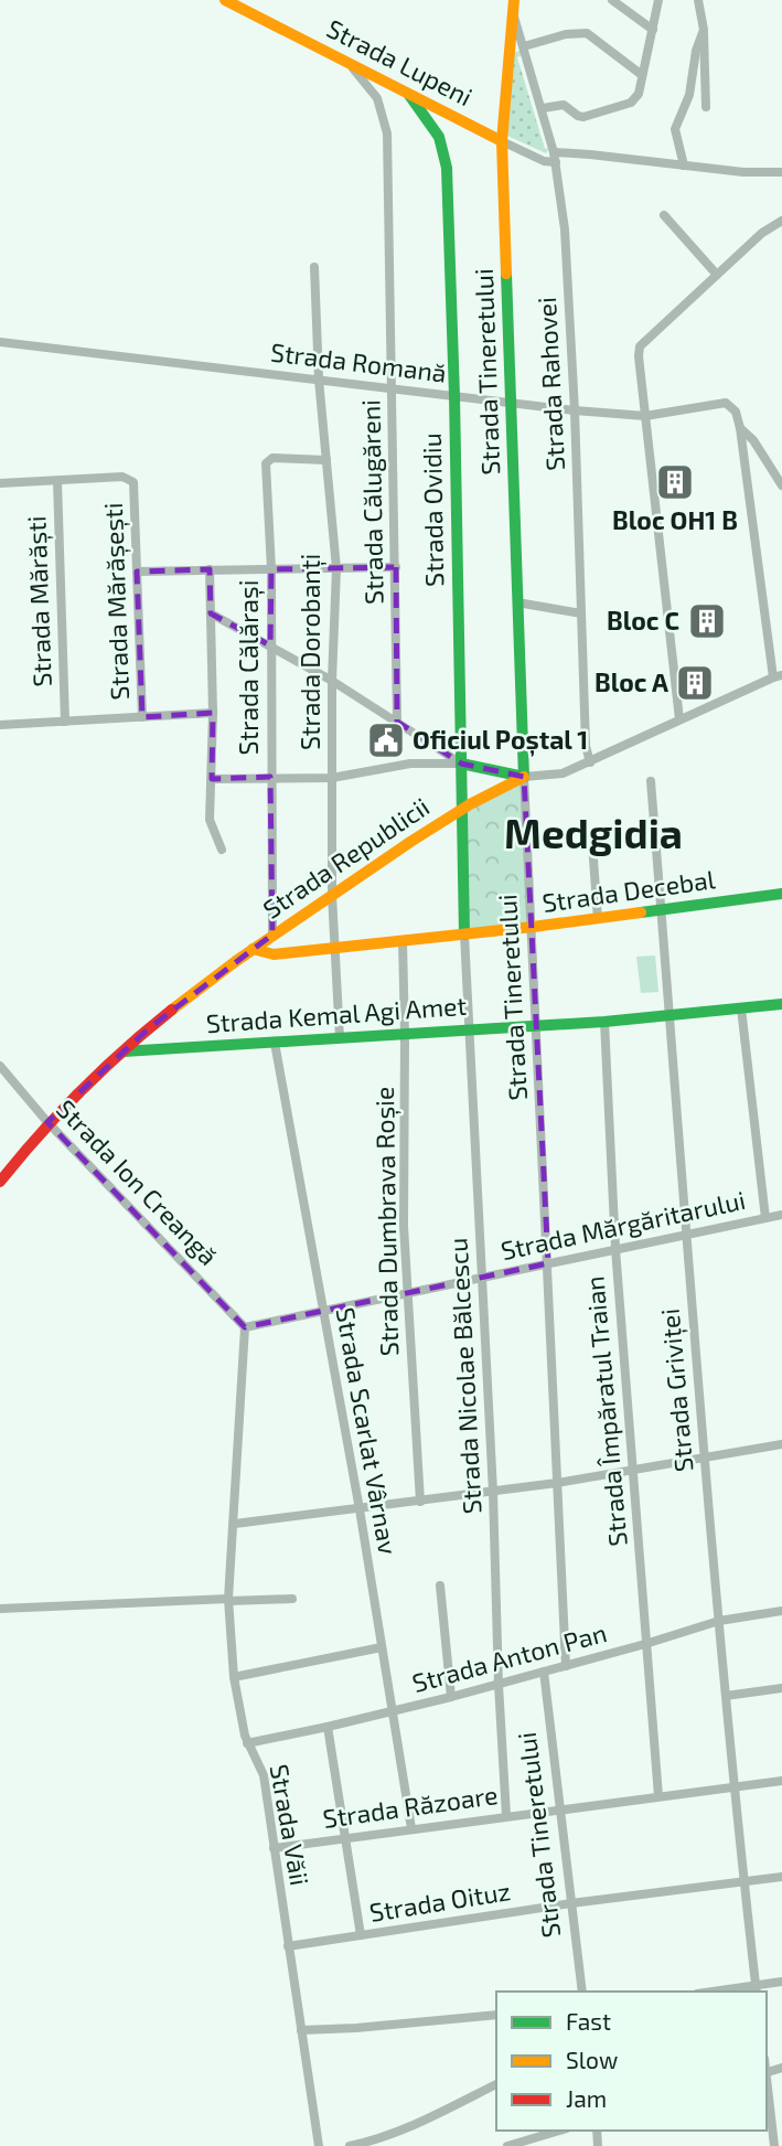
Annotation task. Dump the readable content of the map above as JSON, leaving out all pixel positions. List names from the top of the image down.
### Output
{
  "streets": {
    "main road": [
      "Strada Lupeni",
      "Strada Tineretului",
      "Strada Ovidiu",
      "Strada Republicii",
      "Strada Decebal",
      "Strada Kemal Agi Amet"
    ],
    "street": [
      "Strada Romană",
      "Strada Rahovei",
      "Strada Călugăreni",
      "Strada Mărăști",
      "Strada Mărășești",
      "Strada Dorobanți",
      "Strada Călărași",
      "Strada Ion Creangă",
      "Strada Dumbrava Roșie",
      "Strada Mărgăritarului",
      "Strada Nicolae Bălcescu",
      "Strada Griviței",
      "Strada Împăratul Traian",
      "Strada Scarlat Vârnav",
      "Strada Anton Pan",
      "Strada Răzoare",
      "Strada Văii",
      "Strada Oituz"
    ]
  },
  "crossings": [
    ["Strada Lupeni", "Strada Tineretului"],
    ["Strada Lupeni", "Strada Rahovei"],
    ["Strada Lupeni", "Strada Călugăreni"],
    ["Strada Lupeni", "Strada Ovidiu"],
    ["Strada Romană", "Strada Tineretului"],
    ["Strada Romană", "Strada Rahovei"],
    ["Strada Romană", "Strada Călugăreni"],
    ["Strada Romană", "Strada Ovidiu"],
    ["Strada Romană", "Strada Dorobanți"],
    ["Strada Tineretului", "Strada Rahovei"],
    ["Strada Tineretului", "Strada Republicii"],
    ["Strada Tineretului", "Strada Decebal"],
    ["Strada Tineretului", "Strada Kemal Agi Amet"],
    ["Strada Tineretului", "Strada Mărgăritarului"],
    ["Strada Tineretului", "Strada Anton Pan"],
    ["Strada Tineretului", "Strada Răzoare"],
    ["Strada Tineretului", "Strada Oituz"],
    ["Strada Rahovei", "Strada Republicii"],
    ["Strada Ovidiu", "Strada Republicii"],
    ["Strada Ovidiu", "Strada Decebal"],
    ["Strada Ovidiu", "Strada Nicolae Bălcescu"],
    ["Strada Mărăști", "Strada Mărășești"],
    ["Strada Dorobanți", "Strada Călărași"],
    ["Strada Dorobanți", "Strada Republicii"],
    ["Strada Dorobanți", "Strada Decebal"],
    ["Strada Dorobanți", "Strada Kemal Agi Amet"],
    ["Strada Călărași", "Strada Republicii"],
    ["Strada Republicii", "Strada Decebal"],
    ["Strada Republicii", "Strada Kemal Agi Amet"],
    ["Strada Republicii", "Strada Ion Creangă"],
    ["Strada Decebal", "Strada Dumbrava Roșie"],
    ["Strada Decebal", "Strada Nicolae Bălcescu"],
    ["Strada Decebal", "Strada Griviței"],
    ["Strada Kemal Agi Amet", "Strada Dumbrava Roșie"],
    ["Strada Kemal Agi Amet", "Strada Nicolae Bălcescu"],
    ["Strada Kemal Agi Amet", "Strada Griviței"],
    ["Strada Kemal Agi Amet", "Strada Împăratul Traian"],
    ["Strada Kemal Agi Amet", "Strada Scarlat Vârnav"],
    ["Strada Ion Creangă", "Strada Mărgăritarului"],
    ["Strada Ion Creangă", "Strada Văii"],
    ["Strada Dumbrava Roșie", "Strada Mărgăritarului"],
    ["Strada Mărgăritarului", "Strada Nicolae Bălcescu"],
    ["Strada Mărgăritarului", "Strada Griviței"],
    ["Strada Mărgăritarului", "Strada Împăratul Traian"],
    ["Strada Mărgăritarului", "Strada Scarlat Vârnav"],
    ["Strada Mărgăritarului", "Strada Văii"],
    ["Strada Nicolae Bălcescu", "Strada Anton Pan"],
    ["Strada Nicolae Bălcescu", "Strada Răzoare"],
    ["Strada Griviței", "Strada Anton Pan"],
    ["Strada Griviței", "Strada Răzoare"],
    ["Strada Griviței", "Strada Oituz"],
    ["Strada Împăratul Traian", "Strada Anton Pan"],
    ["Strada Împăratul Traian", "Strada Răzoare"],
    ["Strada Scarlat Vârnav", "Strada Anton Pan"],
    ["Strada Scarlat Vârnav", "Strada Răzoare"],
    ["Strada Anton Pan", "Strada Văii"],
    ["Strada Răzoare", "Strada Văii"],
    ["Strada Văii", "Strada Oituz"]
  ],
  "districts": ["Medgidia"],
  "places": {
    "building": ["Bloc OH1 B", "Bloc C", "Bloc A"],
    "public building": ["Oficiul Poștal 1"]
  },
  "legend": ["Fast", "Slow", "Jam"]
}
